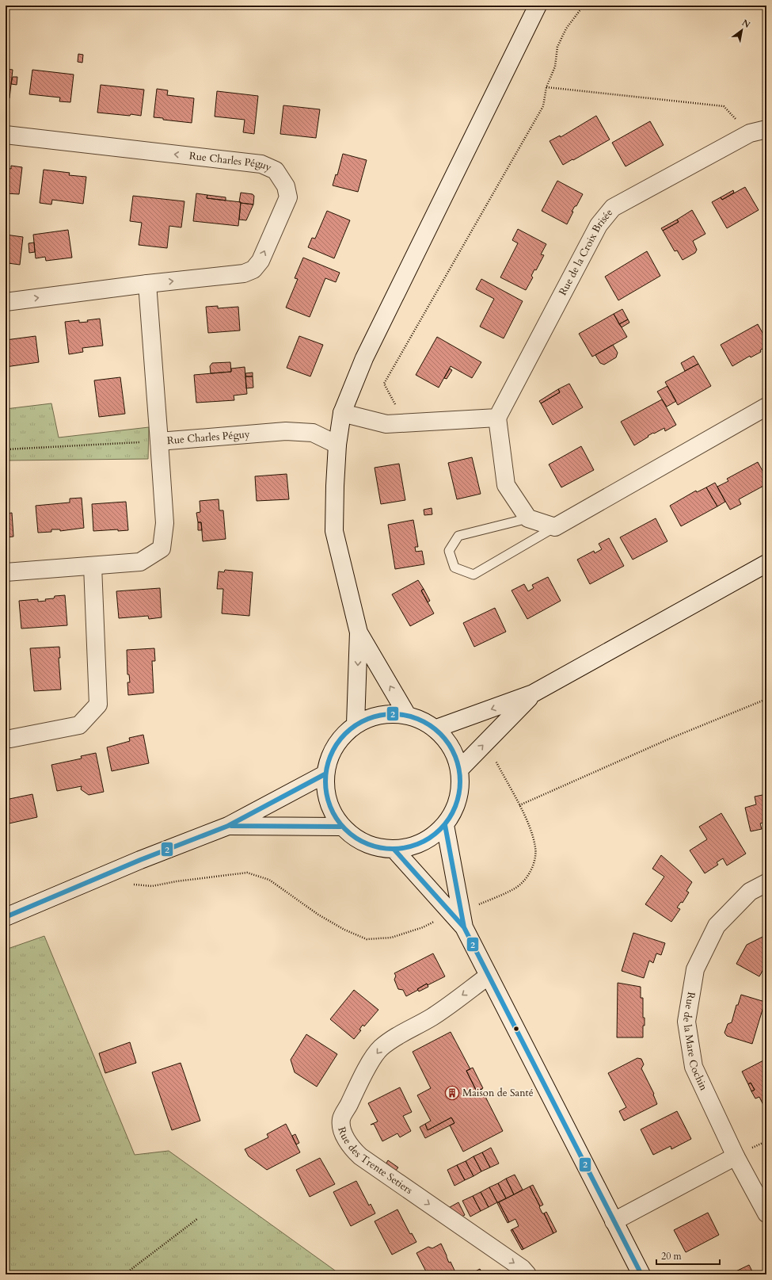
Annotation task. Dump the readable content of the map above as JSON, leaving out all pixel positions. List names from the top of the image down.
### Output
{
  "streets": {
    "street": [
      "Rue Charles Péguy",
      "Rue de la Croix Brisée",
      "Rue de la Mare Cochin",
      "Rue des Trente Setiers"
    ]
  },
  "places": {
    "building": ["Maison de Santé"]
  },
  "lines": ["transit line 2"],
  "scale_bar": "20 m",
  "north": "top right"
}
